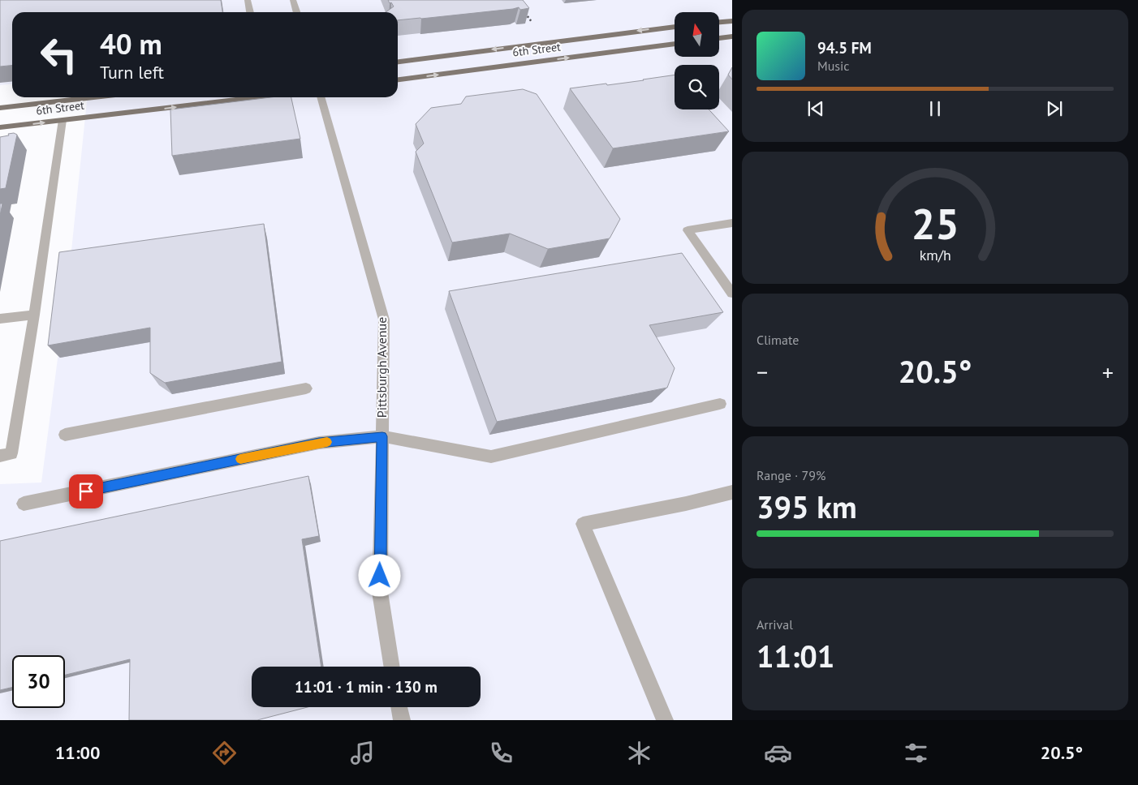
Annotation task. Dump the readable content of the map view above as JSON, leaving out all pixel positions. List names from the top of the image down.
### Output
{
  "streets": {
    "main road": ["6th Street"],
    "street": ["Pittsburgh Avenue"]
  },
  "north": "top",
  "page": {
    "turn": ["40 m", "Turn left"],
    "song": ["94.5 FM", "Music"],
    "tile": [
      "Climate",
      ["Range · 79%", "395 km"],
      ["Arrival", "11:01"]
    ],
    "heat": ["−", "20.5°", "+"],
    "limit": "30",
    "trip": "11:01 · 1 min · 130 m",
    "tabs": ["11:00", "20.5°"],
    "gauge": ["25", "km/h"]
  }
}
